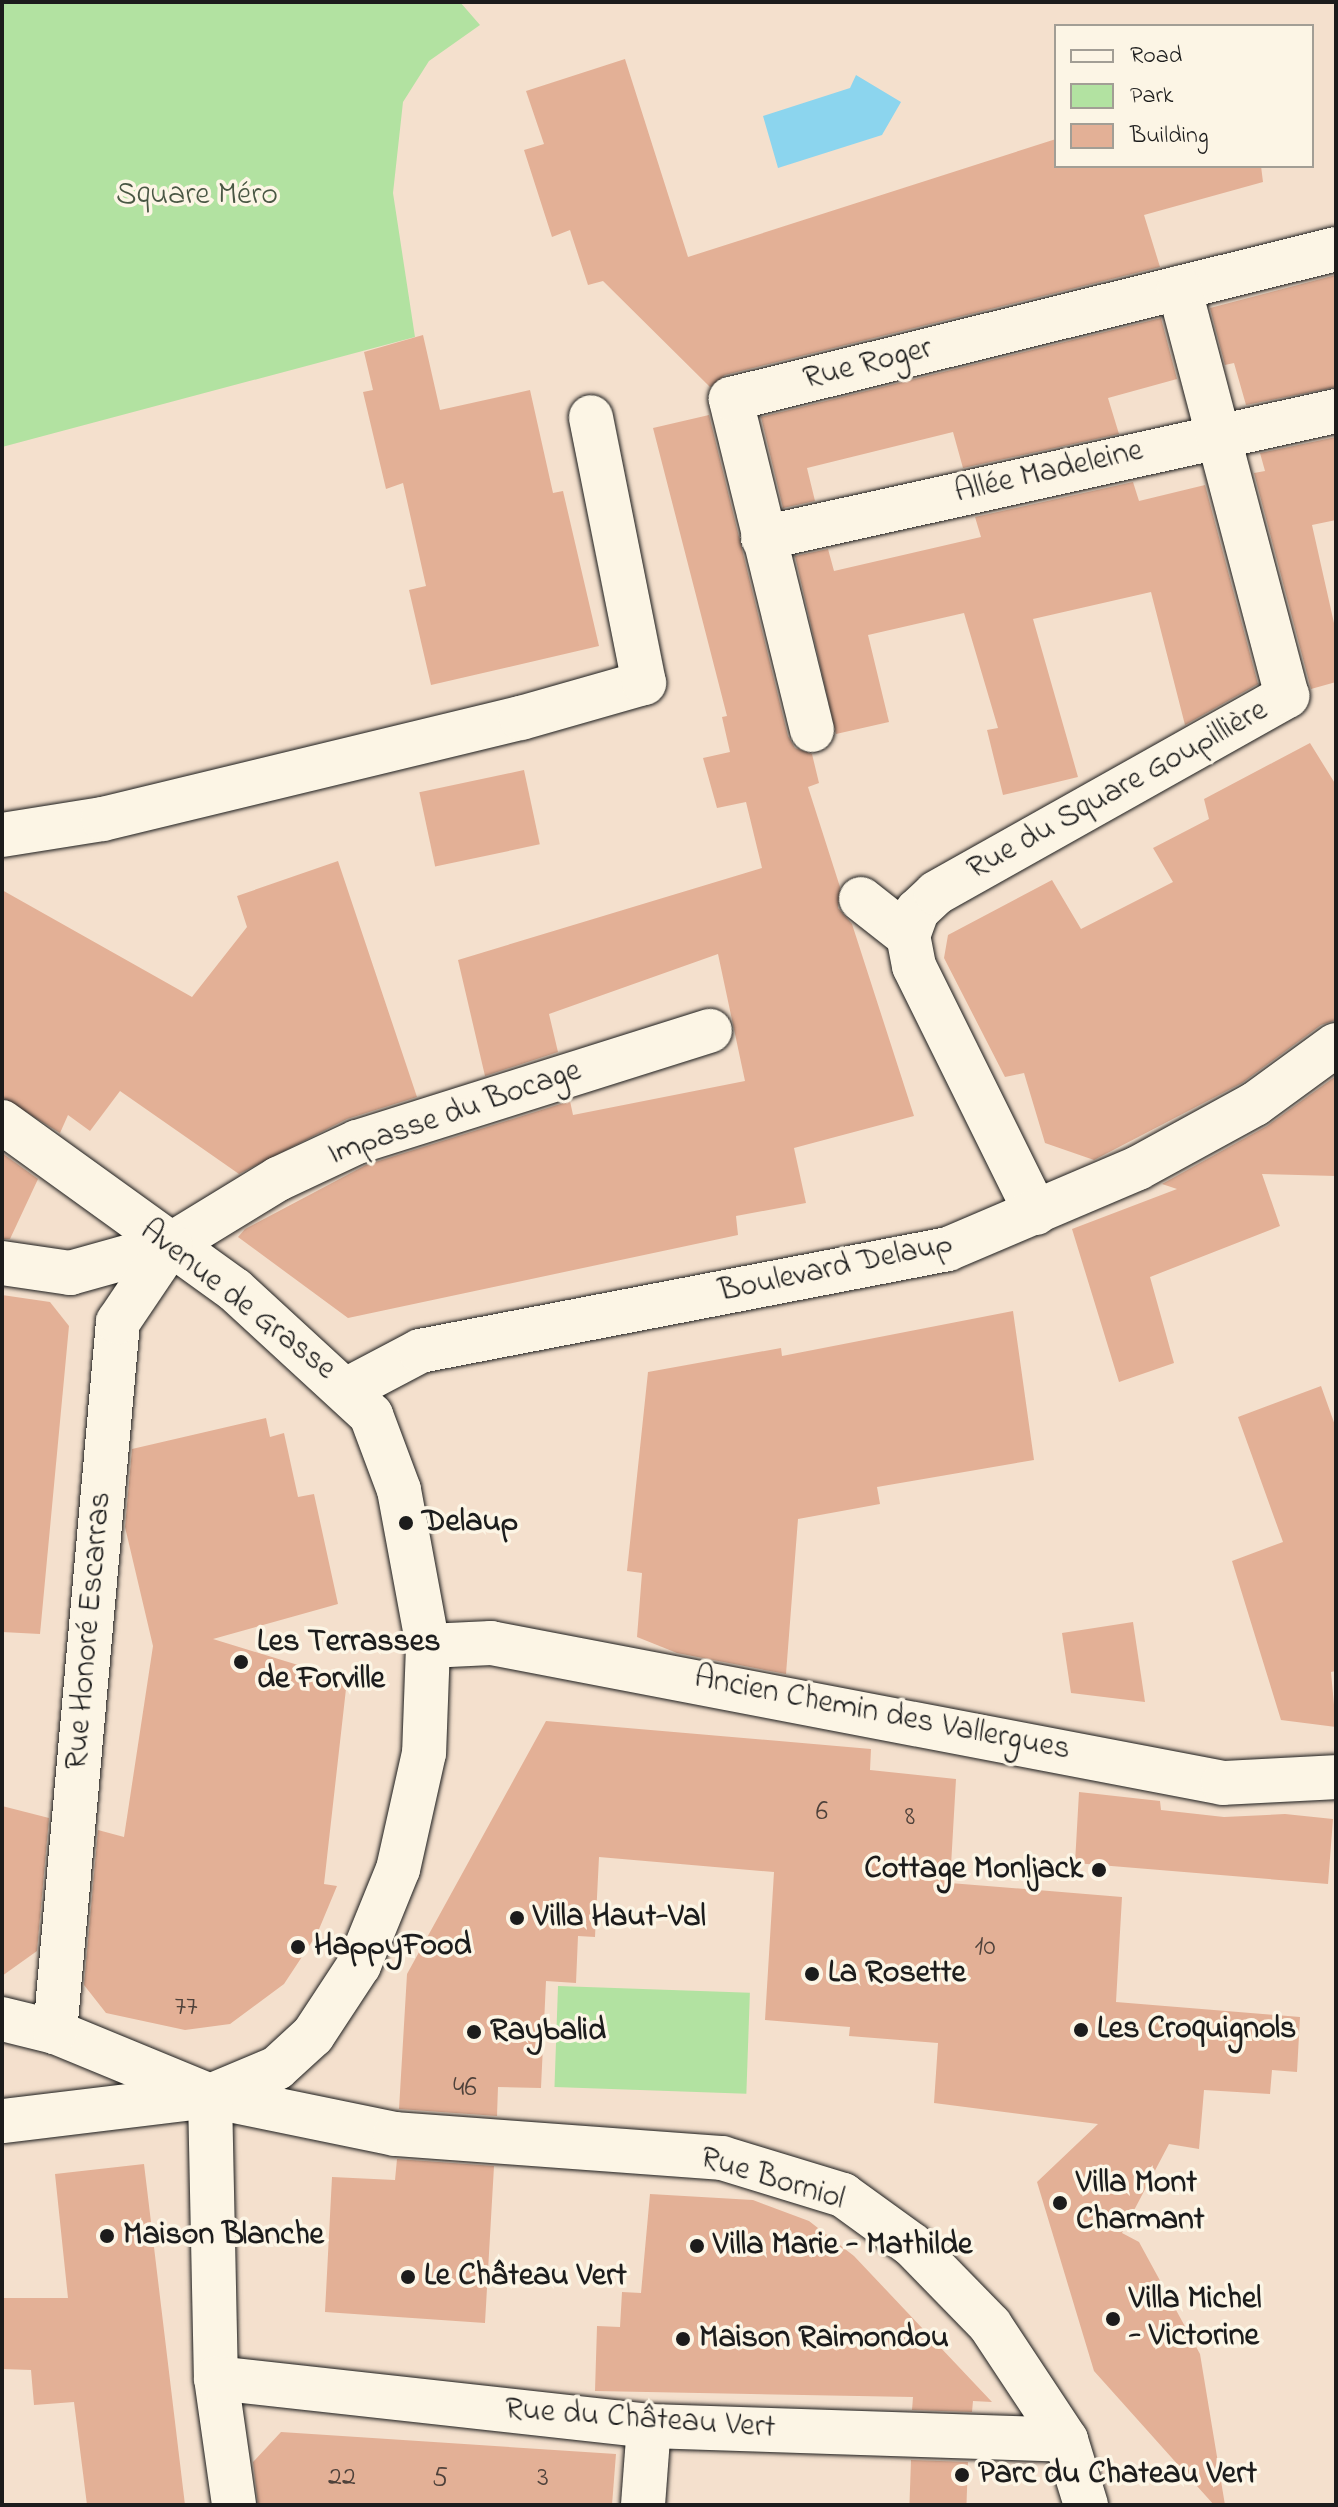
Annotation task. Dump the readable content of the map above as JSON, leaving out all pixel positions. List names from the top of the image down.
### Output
{
  "streets": {
    "street": [
      "Rue Roger",
      "Allée Madeleine",
      "Rue du Square Goupillière",
      "Impasse du Bocage",
      "Boulevard Delaup",
      "Avenue de Grasse",
      "Rue Honoré Escarras",
      "Ancien Chemin des Vallergues",
      "Rue Borniol",
      "Rue du Château Vert"
    ]
  },
  "crossings": [
    ["Rue Roger", "Allée Madeleine"],
    ["Rue Roger", "Rue du Square Goupillière"],
    ["Allée Madeleine", "Rue du Square Goupillière"],
    ["Impasse du Bocage", "Avenue de Grasse"],
    ["Impasse du Bocage", "Rue Honoré Escarras"],
    ["Boulevard Delaup", "Avenue de Grasse"],
    ["Avenue de Grasse", "Rue Honoré Escarras"],
    ["Avenue de Grasse", "Ancien Chemin des Vallergues"],
    ["Avenue de Grasse", "Rue Borniol"],
    ["Rue Borniol", "Rue du Château Vert"]
  ],
  "parks": ["Square Méro"],
  "places": [
    "Delaup",
    "Les Terrasses de Forville",
    "Cottage Monljack",
    "Villa Haut-Val",
    "HappyFood",
    "La Rosette",
    "Les Croquignols",
    "Raybalid",
    "Villa Mont Charmant",
    "Maison Blanche",
    "Villa Marie - Mathilde",
    "Le Château Vert",
    "Villa Michel - Victorine",
    "Maison Raimondou",
    "Parc du Chateau Vert"
  ],
  "house_numbers": [
    "6",
    "8",
    "10",
    "77",
    "46",
    "22",
    "5",
    "3"
  ],
  "legend": ["Road", "Park", "Building"]
}
